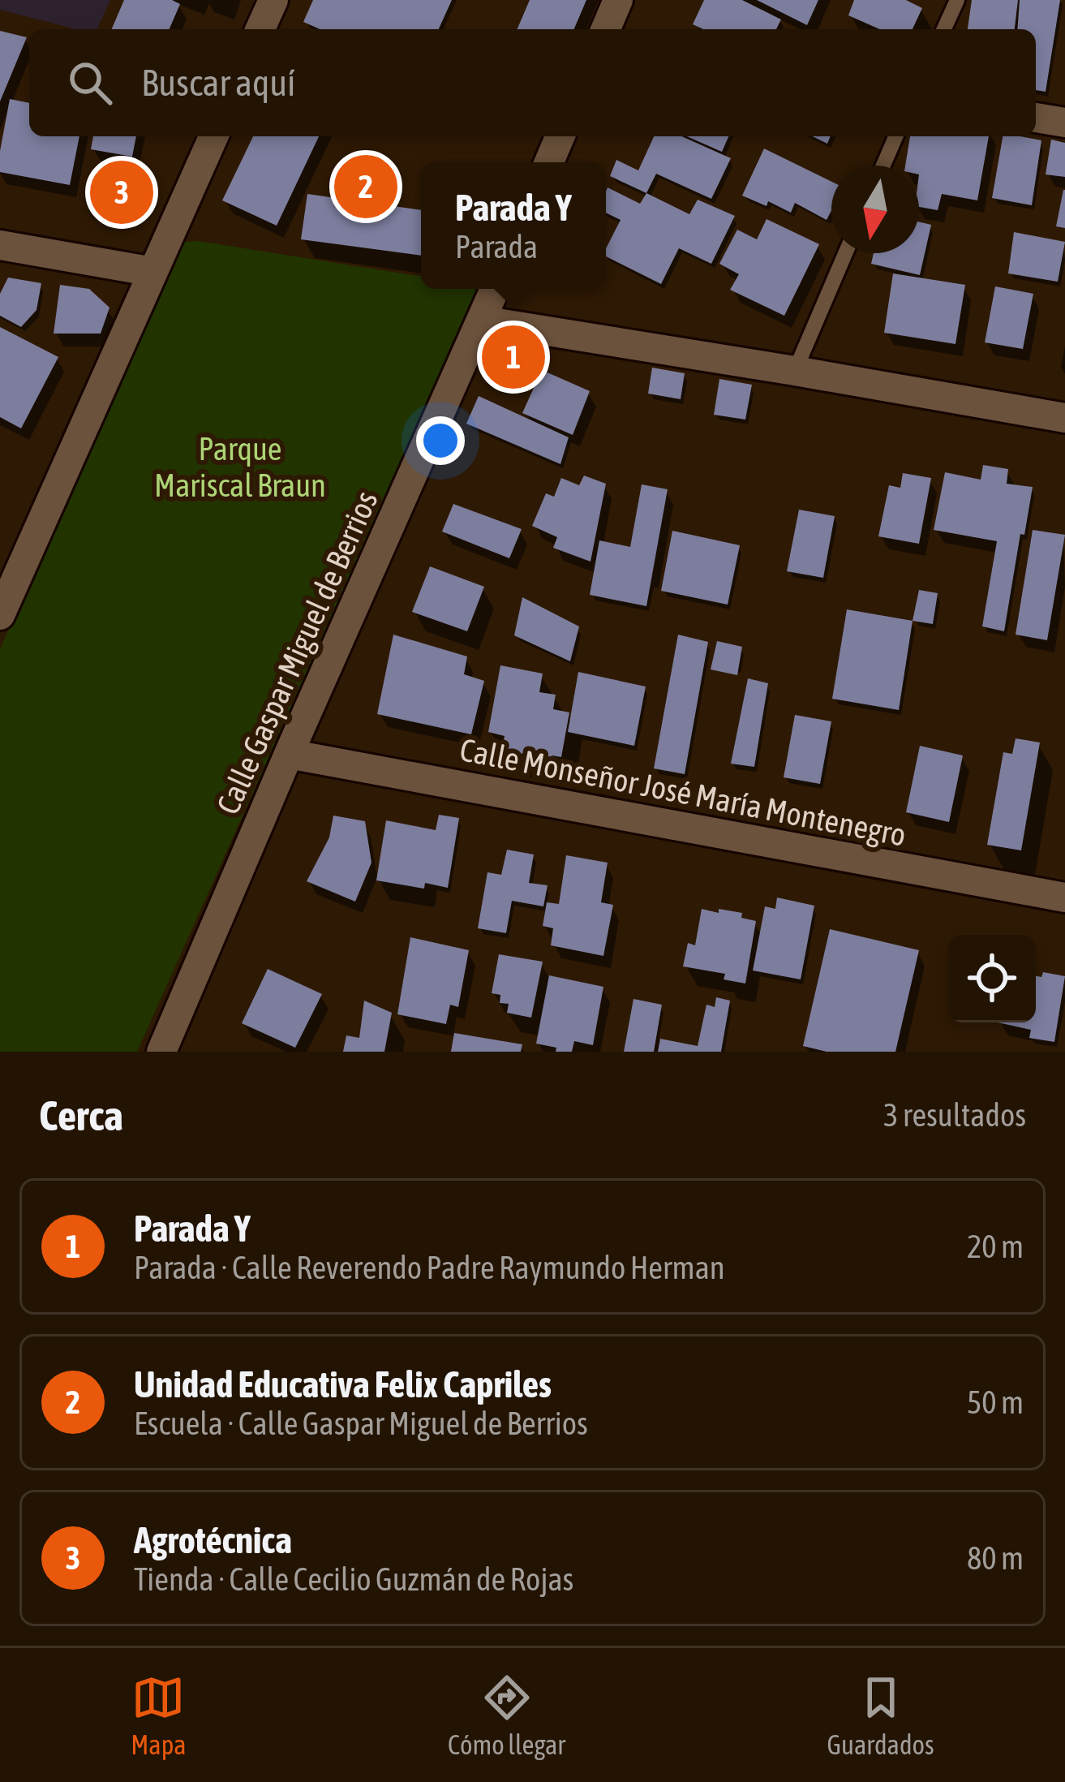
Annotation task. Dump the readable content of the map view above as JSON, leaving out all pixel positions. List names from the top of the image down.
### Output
{
  "streets": {
    "street": ["Calle Gaspar Miguel de Berrios", "Calle Monseñor José María Montenegro"]
  },
  "crossings": [
    ["Calle Gaspar Miguel de Berrios", "Calle Monseñor José María Montenegro"]
  ],
  "parks": ["Parque Mariscal Braun"],
  "north": "bottom",
  "page": {
    "search": "Buscar aquí",
    "pins": ["2", "3", "1"],
    "popup": ["Parada Y", "Parada"],
    "heading": ["Cerca", "3 resultados"],
    "list": [
      {
        "mark": "1",
        "name": "Parada Y",
        "note": "Parada · Calle Reverendo Padre Raymundo Herman",
        "value": "20 m"
      },
      {
        "mark": "2",
        "name": "Unidad Educativa Felix Capriles",
        "note": "Escuela · Calle Gaspar Miguel de Berrios",
        "value": "50 m"
      },
      {
        "mark": "3",
        "name": "Agrotécnica",
        "note": "Tienda · Calle Cecilio Guzmán de Rojas",
        "value": "80 m"
      }
    ],
    "nav": ["Mapa", "Cómo llegar", "Guardados"]
  }
}
